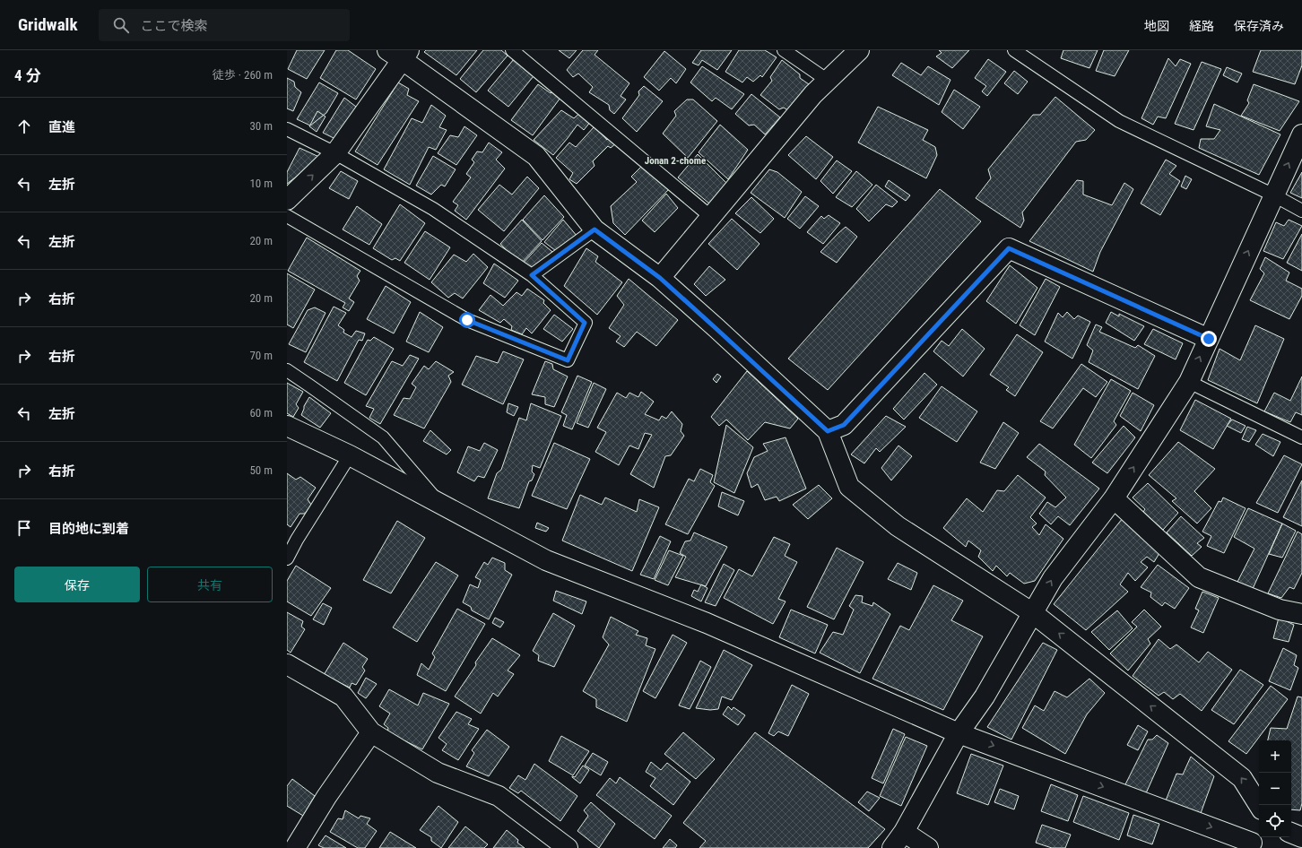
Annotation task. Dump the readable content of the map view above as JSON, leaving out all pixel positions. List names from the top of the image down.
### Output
{
  "districts": ["Jonan 2-chome"],
  "page": {
    "header": "Gridwalk",
    "search": "ここで検索",
    "nav": ["地図", "経路", "保存済み"],
    "heading": ["4 分", "徒歩 · 260 m"],
    "list": [
      ["直進", "30 m"],
      ["左折", "10 m"],
      ["左折", "20 m"],
      ["右折", "20 m"],
      ["右折", "70 m"],
      ["左折", "60 m"],
      ["右折", "50 m"],
      "目的地に到着"
    ],
    "buttons": ["保存", "共有"],
    "map_buttons": ["+", "−"]
  }
}
